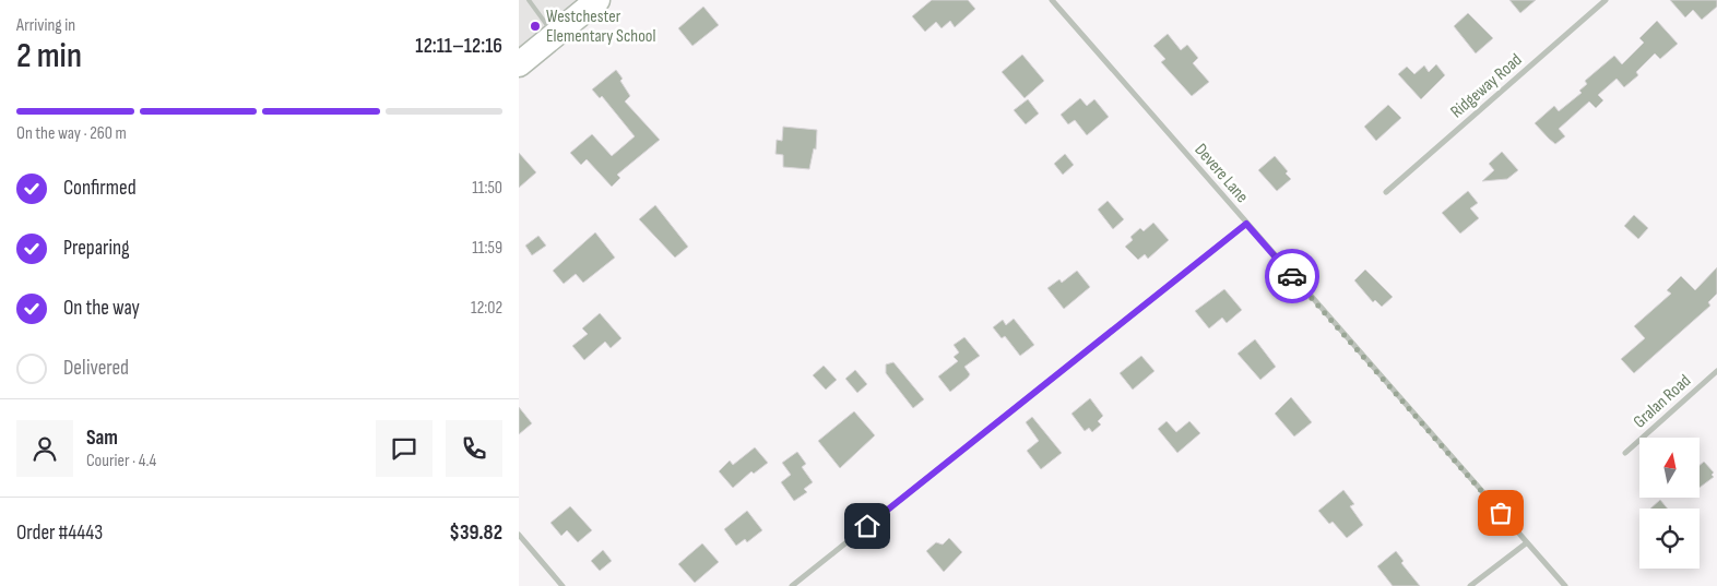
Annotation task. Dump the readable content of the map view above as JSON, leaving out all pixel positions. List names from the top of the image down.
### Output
{
  "streets": {
    "street": ["Ridgeway Road", "Devere Lane", "Gralan Road"]
  },
  "places": ["Westchester Elementary School"],
  "north": "top",
  "page": {
    "heading": ["2 min", "Arriving in", "12:11–12:16"],
    "panel": [
      "Sam",
      "Courier · 4.4",
      "Order #4443",
      "$39.82"
    ],
    "bar": "On the way · 260 m",
    "list": [
      ["Confirmed", "11:50"],
      ["Preparing", "11:59"],
      ["On the way", "12:02"],
      "Delivered"
    ]
  }
}
